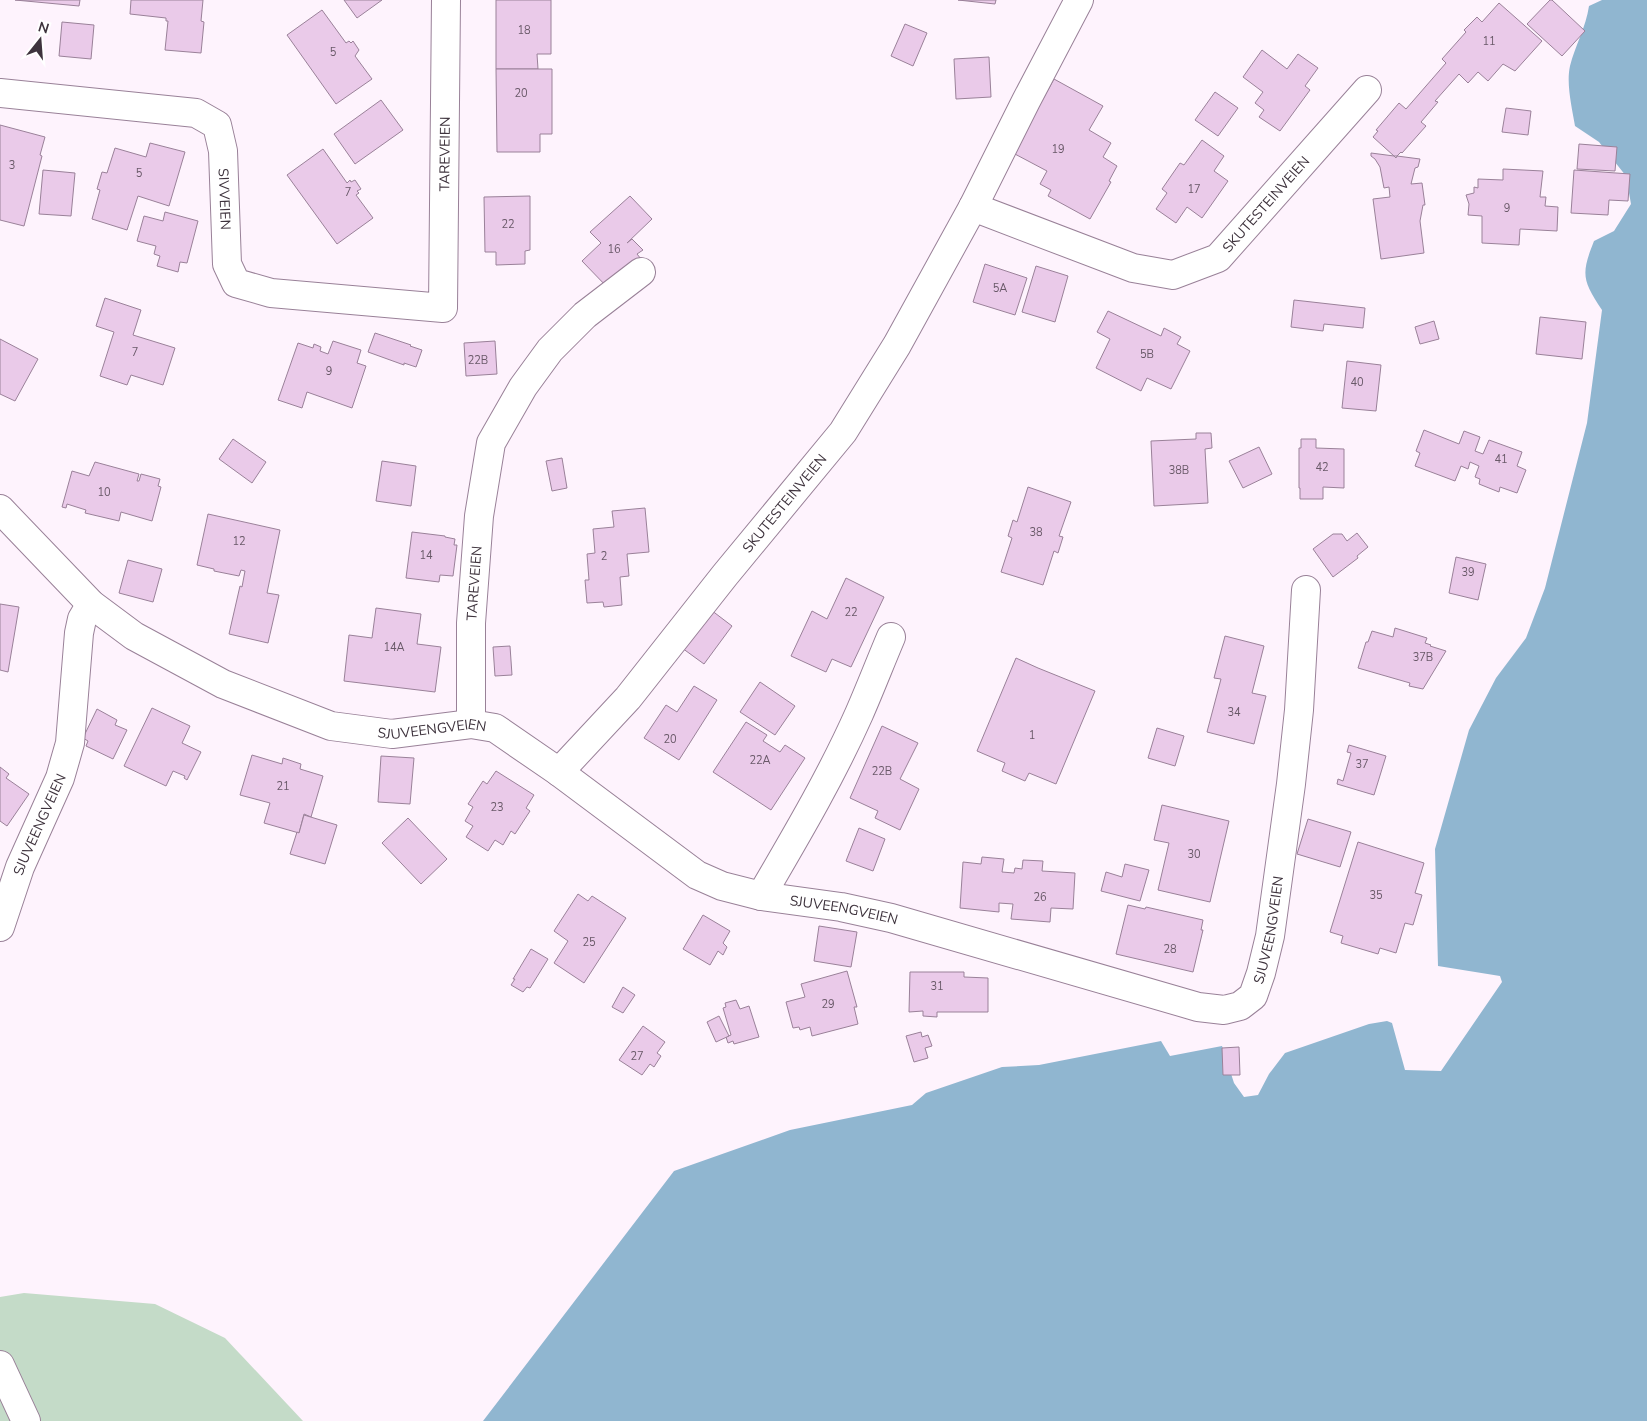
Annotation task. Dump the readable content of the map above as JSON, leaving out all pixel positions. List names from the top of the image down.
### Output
{
  "streets": {
    "street": [
      "TAREVEIEN",
      "SIVVEIEN",
      "SKUTESTEINVEIEN",
      "SJUVEENGVEIEN"
    ]
  },
  "crossings": [
    ["TAREVEIEN", "SIVVEIEN"],
    ["TAREVEIEN", "SJUVEENGVEIEN"],
    ["SKUTESTEINVEIEN", "SJUVEENGVEIEN"]
  ],
  "house_numbers": [
    "18",
    "11",
    "5",
    "20",
    "19",
    "3",
    "5",
    "17",
    "7",
    "9",
    "22",
    "16",
    "5A",
    "7",
    "5B",
    "22B",
    "9",
    "40",
    "41",
    "42",
    "38B",
    "10",
    "38",
    "12",
    "14",
    "2",
    "39",
    "22",
    "14A",
    "37B",
    "34",
    "1",
    "20",
    "22A",
    "37",
    "22B",
    "21",
    "23",
    "30",
    "35",
    "26",
    "25",
    "28",
    "31",
    "29",
    "27"
  ],
  "north": "top"
}
